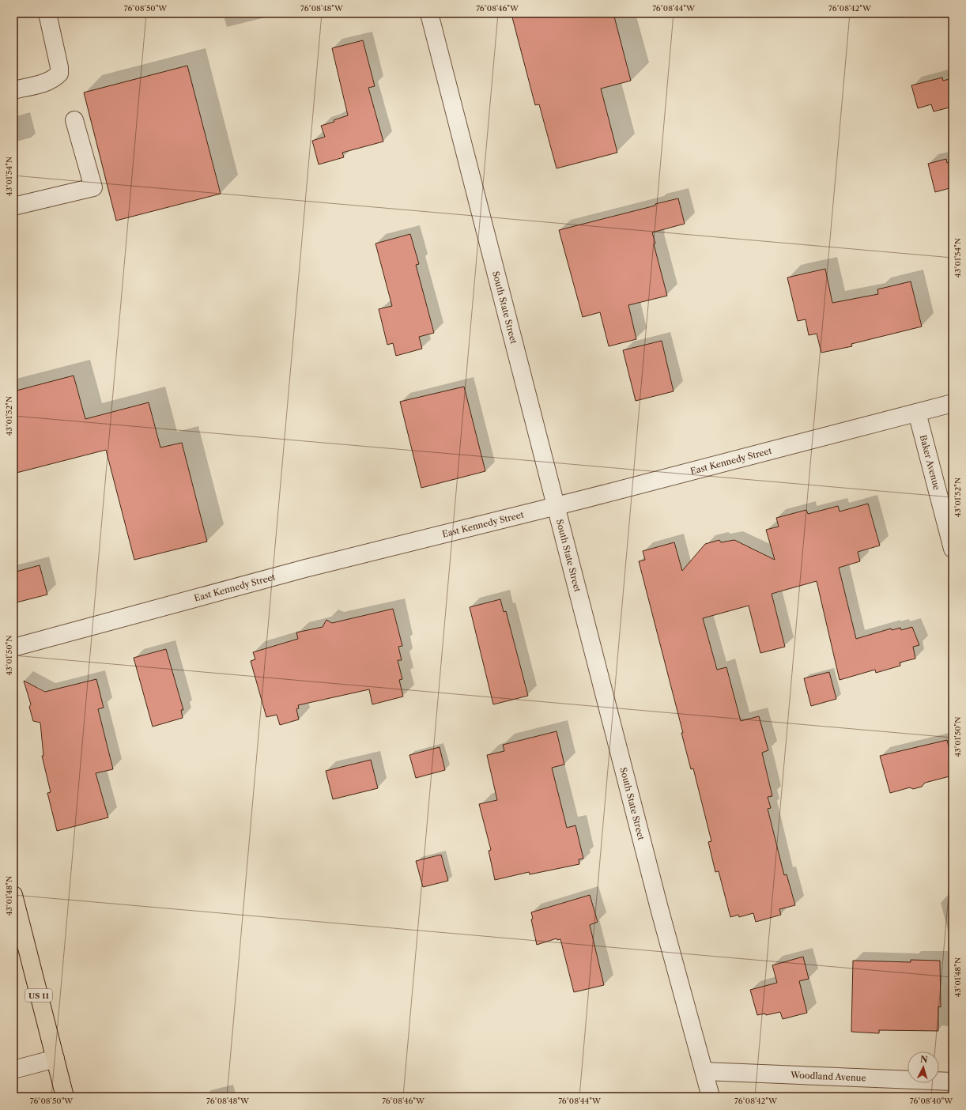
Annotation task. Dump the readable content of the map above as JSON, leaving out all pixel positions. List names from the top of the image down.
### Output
{
  "streets": {
    "main road": ["US 11"],
    "street": [
      "South State Street",
      "East Kennedy Street",
      "Baker Avenue",
      "Woodland Avenue"
    ]
  },
  "crossings": [
    ["South State Street", "East Kennedy Street"],
    ["South State Street", "Woodland Avenue"],
    ["East Kennedy Street", "Baker Avenue"]
  ],
  "north": "top",
  "coordinates": [
    "76°08'50\"W",
    "76°08'48\"W",
    "76°08'46\"W",
    "76°08'44\"W",
    "76°08'42\"W",
    "43°01'54\"N",
    "43°01'52\"N",
    "43°01'50\"N",
    "43°01'48\"N",
    "76°08'40\"W"
  ]
}
